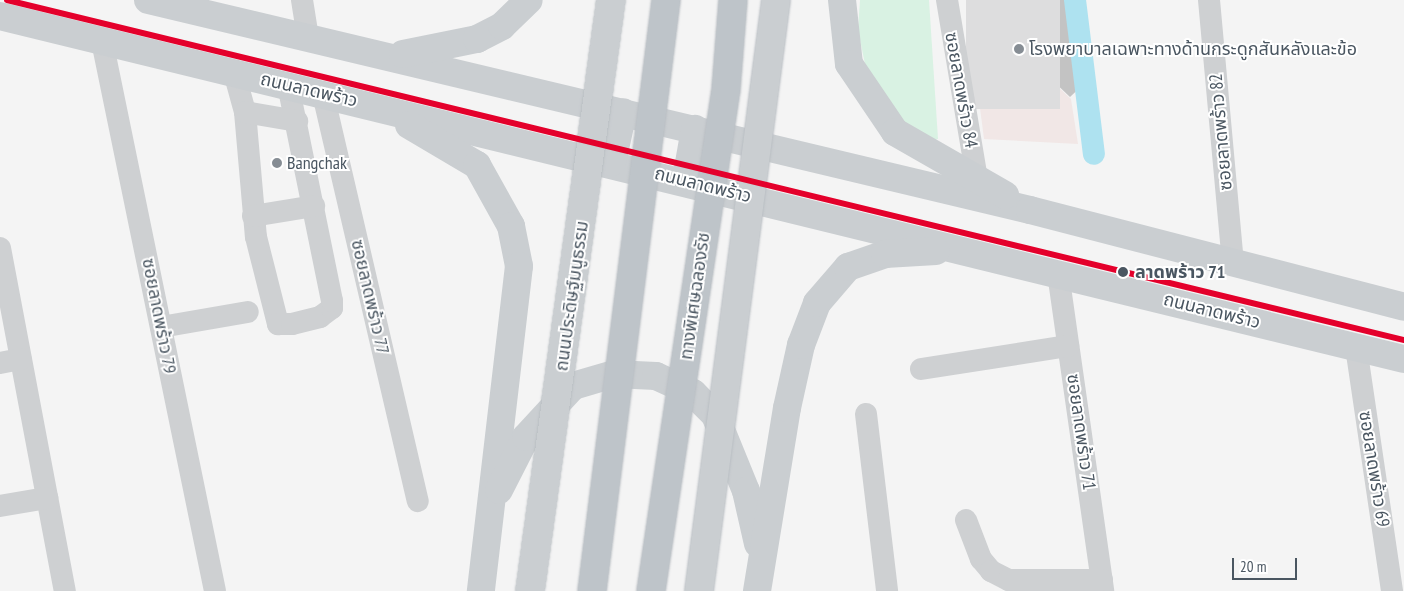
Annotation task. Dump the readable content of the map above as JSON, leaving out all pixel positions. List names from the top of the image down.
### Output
{
  "streets": {
    "highway": ["ทางพิเศษฉลองรัช"],
    "main road": ["ถนนลาดพร้าว", "ถนนประดิษฐ์มนูธรรม"],
    "street": [
      "ซอยลาดพร้าว 84",
      "ซอยลาดพร้าว 82",
      "ซอยลาดพร้าว 77",
      "ซอยลาดพร้าว 79",
      "ซอยลาดพร้าว 71",
      "ซอยลาดพร้าว 69"
    ]
  },
  "crossings": [
    ["ถนนลาดพร้าว", "ซอยลาดพร้าว 77"],
    ["ถนนลาดพร้าว", "ซอยลาดพร้าว 79"],
    ["ถนนลาดพร้าว", "ซอยลาดพร้าว 71"],
    ["ถนนลาดพร้าว", "ซอยลาดพร้าว 69"]
  ],
  "places": ["โรงพยาบาลเฉพาะทางด้านกระดูกสันหลังและข้อ", "Bangchak", "ลาดพร้าว 71"],
  "scale_bar": "20 m"
}
